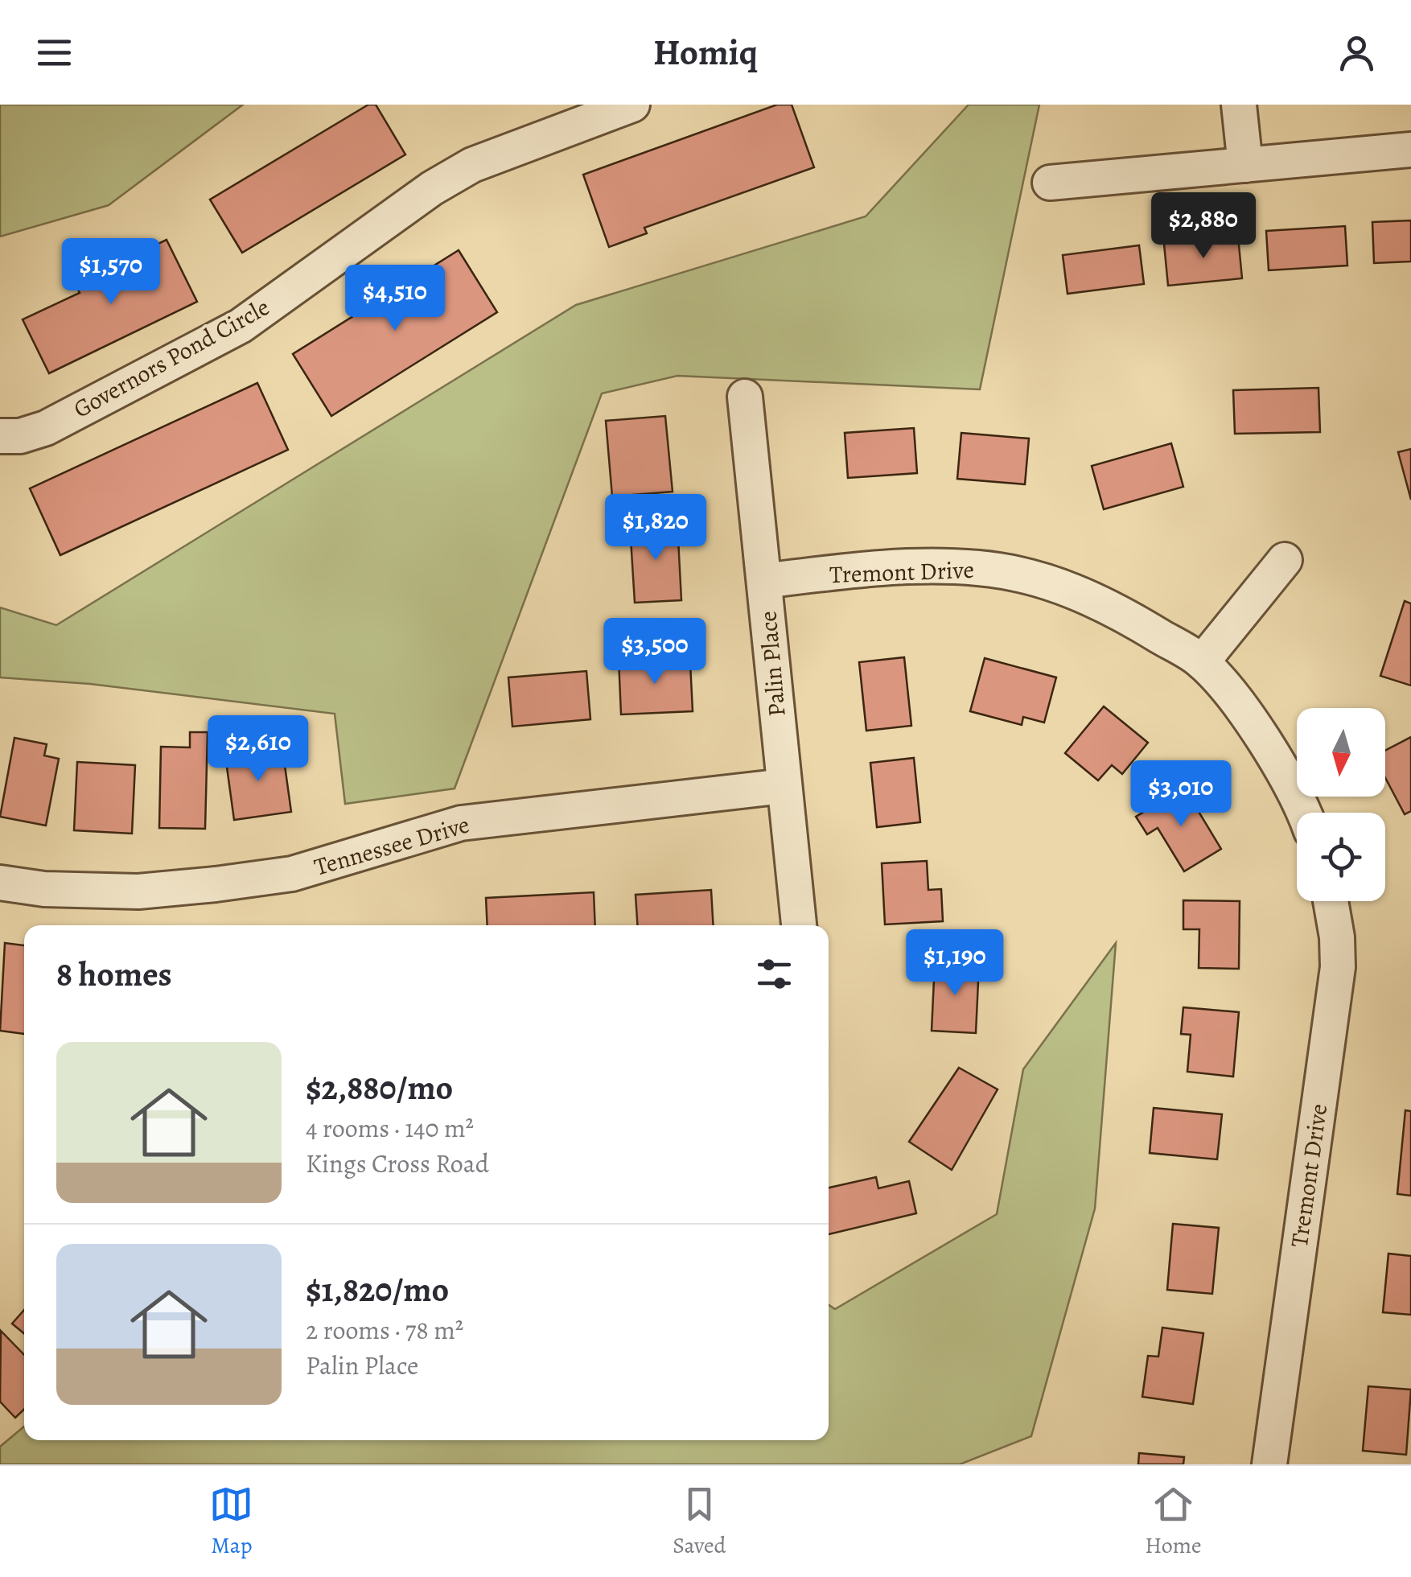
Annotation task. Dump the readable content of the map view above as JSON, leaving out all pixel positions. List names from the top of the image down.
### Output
{
  "streets": {
    "street": [
      "Governors Pond Circle",
      "Tremont Drive",
      "Palin Place",
      "Tennessee Drive"
    ]
  },
  "crossings": [
    ["Tremont Drive", "Palin Place"],
    ["Palin Place", "Tennessee Drive"]
  ],
  "north": "bottom",
  "page": {
    "header": "Homiq",
    "price": [
      "$2,880",
      "$1,570",
      "$4,510",
      "$1,820",
      "$3,500",
      "$2,610",
      "$3,010",
      "$1,190"
    ],
    "heading": "8 homes",
    "list": [
      {
        "name": "$2,880/mo",
        "note": "4 rooms · 140 m² · Kings Cross Road"
      },
      {
        "name": "$1,820/mo",
        "note": "2 rooms · 78 m² · Palin Place"
      }
    ],
    "tabs": ["Map", "Saved", "Home"]
  }
}
